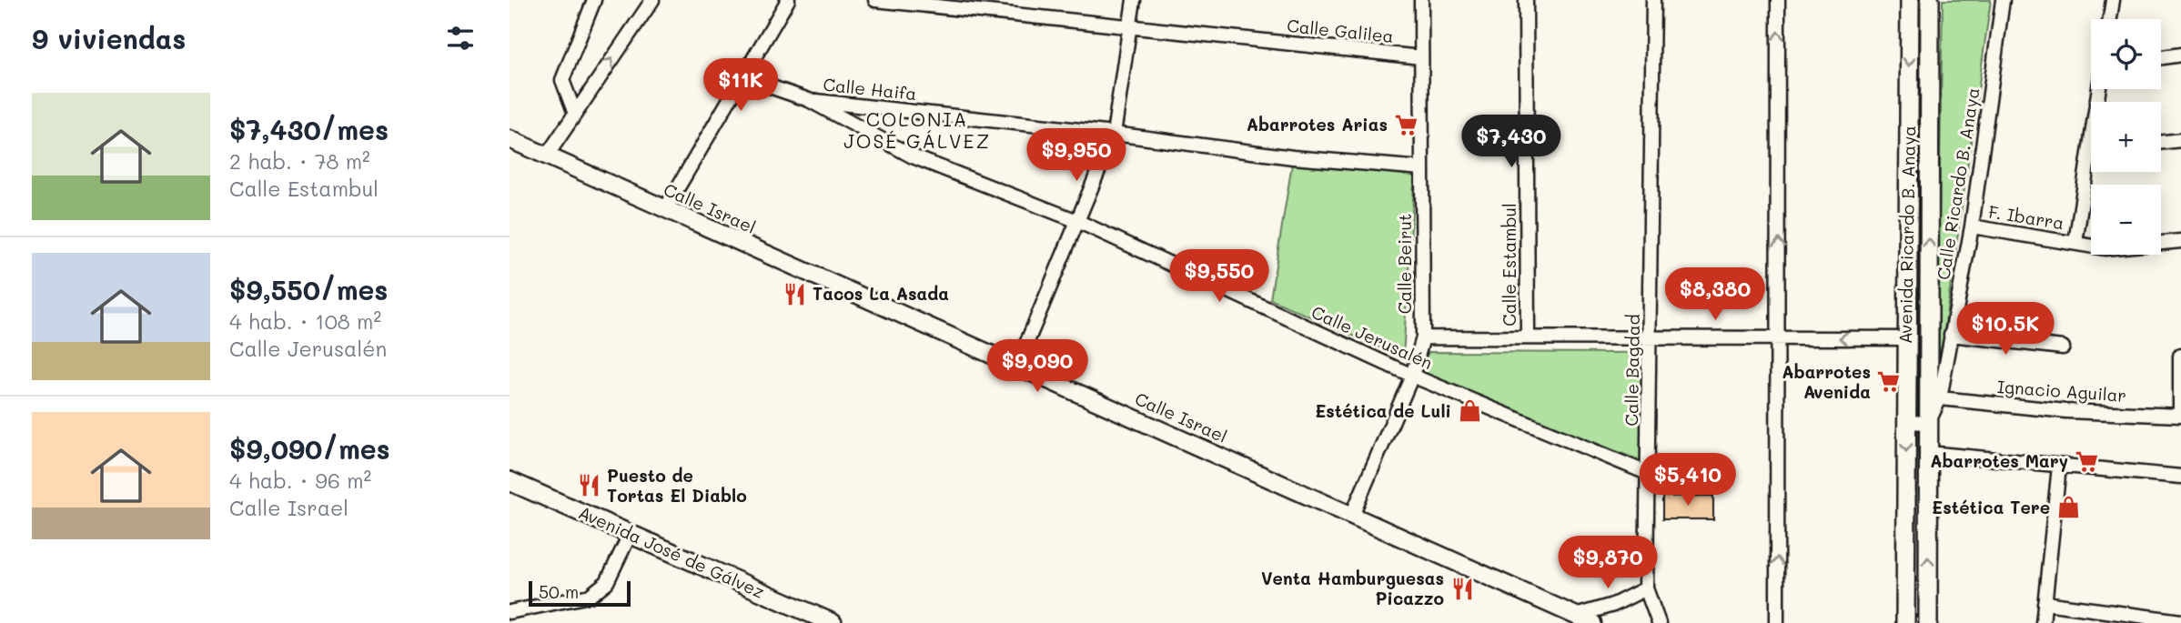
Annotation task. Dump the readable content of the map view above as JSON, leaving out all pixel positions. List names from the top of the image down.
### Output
{
  "streets": {
    "main road": ["Avenida Ricardo B. Anaya", "Avenida José de Gálvez"],
    "street": [
      "Calle Galilea",
      "Calle Haifa",
      "Calle Ricardo B. Anaya",
      "Calle Israel",
      "F. Ibarra",
      "Calle Beirut",
      "Calle Estambul",
      "Calle Jerusalén",
      "Calle Bagdad",
      "Ignacio Aguilar"
    ]
  },
  "crossings": [
    ["Calle Galilea", "Calle Beirut"],
    ["Calle Haifa", "Calle Beirut"],
    ["Calle Haifa", "Calle Jerusalén"],
    ["Calle Ricardo B. Anaya", "F. Ibarra"],
    ["Calle Ricardo B. Anaya", "Avenida Ricardo B. Anaya"],
    ["Calle Ricardo B. Anaya", "Ignacio Aguilar"],
    ["Calle Israel", "Calle Beirut"],
    ["Calle Beirut", "Calle Jerusalén"],
    ["Calle Jerusalén", "Calle Bagdad"]
  ],
  "districts": ["COLONIA JOSÉ GÁLVEZ"],
  "places": {
    "supermarket": ["Abarrotes Arias", "Abarrotes Avenida", "Abarrotes Mary"],
    "restaurant": ["Tacos La Asada", "Puesto de Tortas El Diablo", "Venta Hamburguesas Picazzo"],
    "shop": ["Estética de Luli", "Estética Tere"]
  },
  "scale_bar": "50 m",
  "page": {
    "heading": "9 viviendas",
    "map_buttons": ["+", "−"],
    "price": [
      "$11K",
      "$7,430",
      "$9,950",
      "$9,550",
      "$8,380",
      "$10.5K",
      "$9,090",
      "$5,410",
      "$9,870"
    ],
    "list": [
      {
        "name": "$7,430/mes",
        "note": "2 hab. · 78 m² · Calle Estambul"
      },
      {
        "name": "$9,550/mes",
        "note": "4 hab. · 108 m² · Calle Jerusalén"
      },
      {
        "name": "$9,090/mes",
        "note": "4 hab. · 96 m² · Calle Israel"
      }
    ],
    "scale": "50 m"
  }
}
